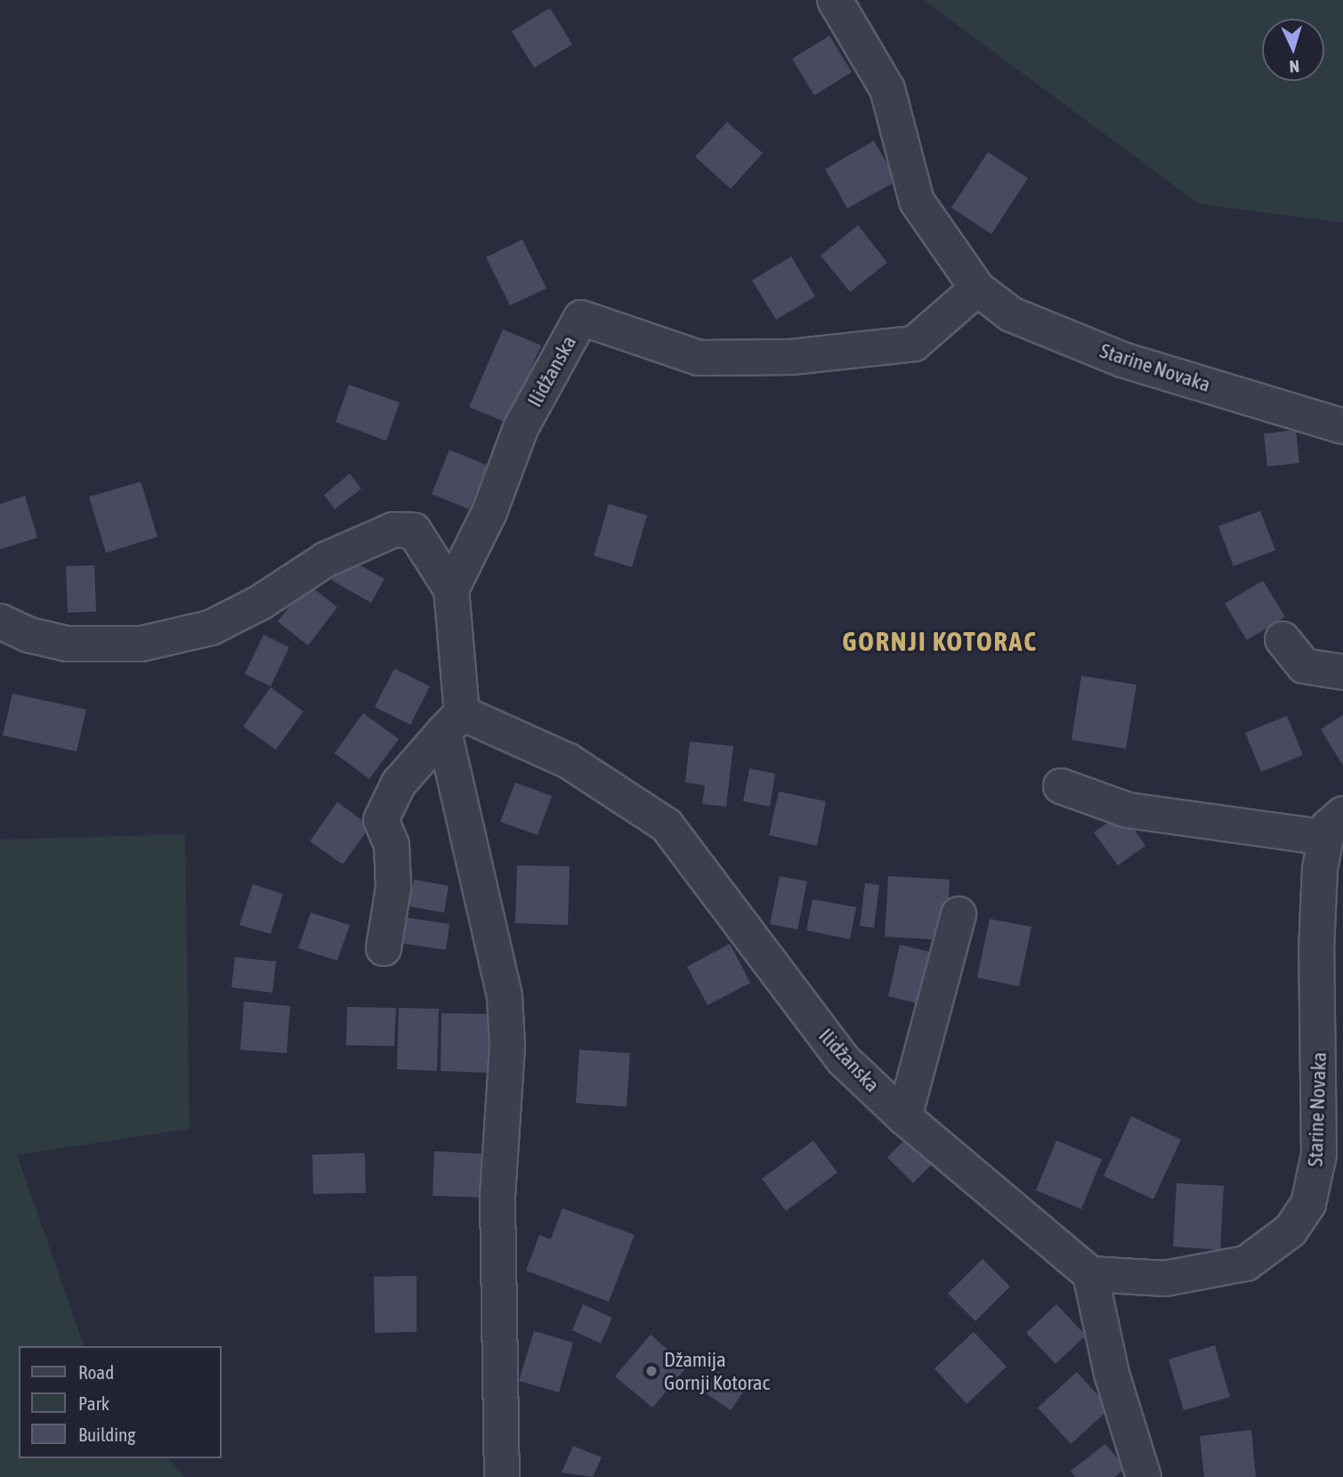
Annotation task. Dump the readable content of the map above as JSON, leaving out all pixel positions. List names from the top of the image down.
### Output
{
  "streets": {
    "street": ["Starine Novaka", "Ilidžanska"]
  },
  "crossings": [
    ["Starine Novaka", "Ilidžanska"]
  ],
  "districts": ["GORNJI KOTORAC"],
  "places": ["Džamija Gornji Kotorac"],
  "legend": ["Road", "Park", "Building"],
  "north": "bottom"
}
